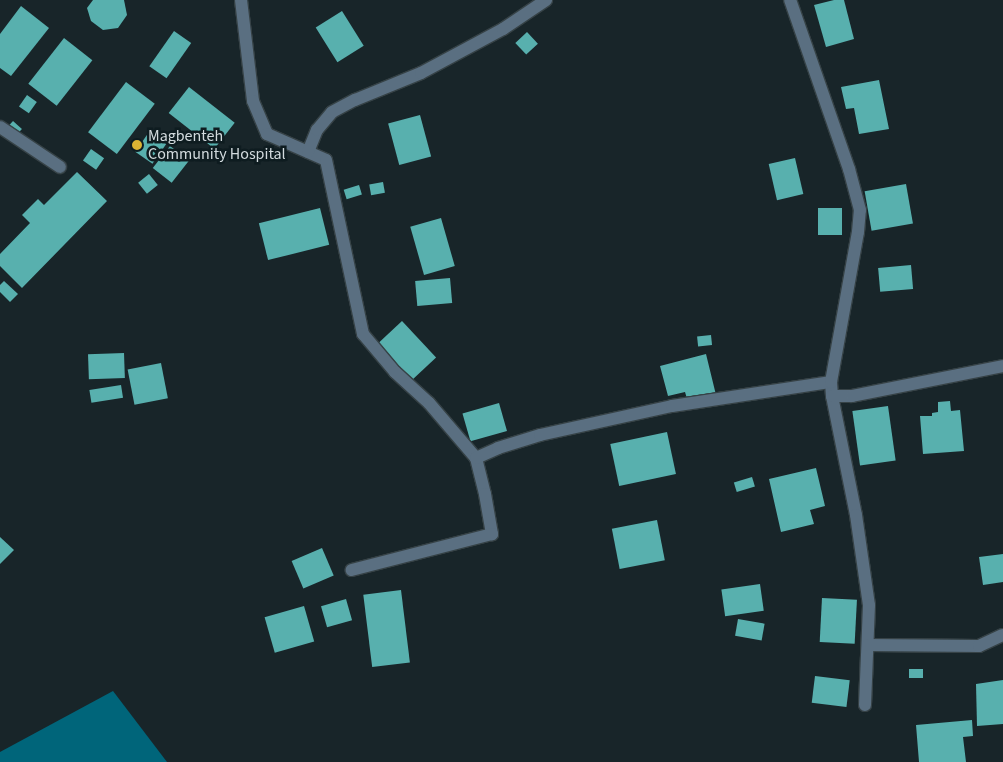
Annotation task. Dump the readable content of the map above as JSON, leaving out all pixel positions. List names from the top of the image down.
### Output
{
  "places": ["Magbenteh Community Hospital"]
}
